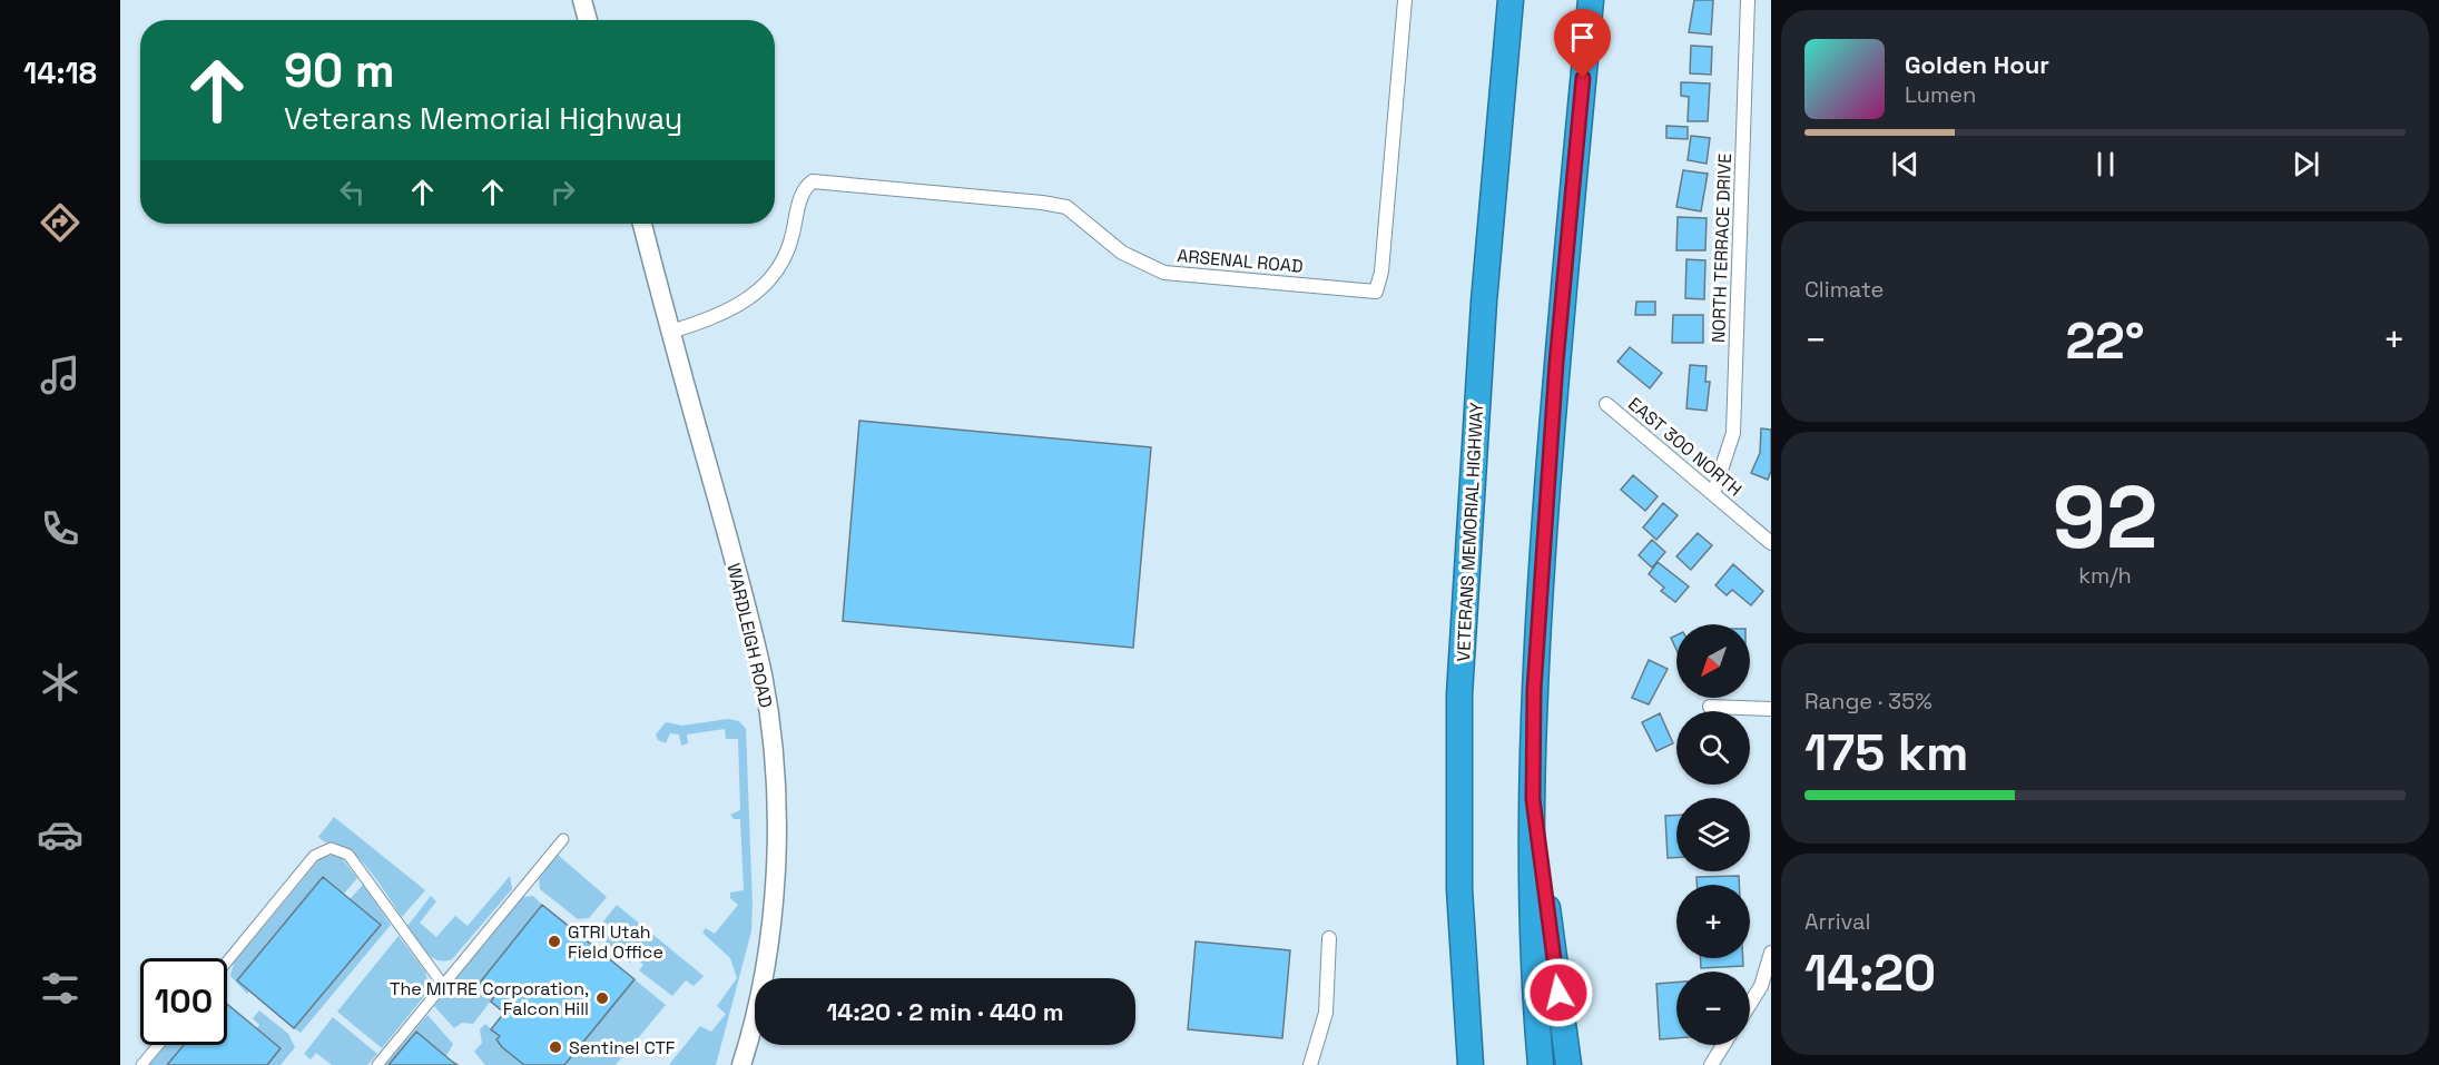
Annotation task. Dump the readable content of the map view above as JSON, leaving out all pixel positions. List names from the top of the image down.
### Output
{
  "streets": {
    "highway": ["VETERANS MEMORIAL HIGHWAY"],
    "main road": ["WARDLEIGH ROAD"],
    "street": ["NORTH TERRACE DRIVE", "ARSENAL ROAD", "EAST 300 NORTH"]
  },
  "crossings": [
    ["NORTH TERRACE DRIVE", "EAST 300 NORTH"],
    ["ARSENAL ROAD", "WARDLEIGH ROAD"]
  ],
  "places": ["GTRI Utah Field Office", "The MITRE Corporation, Falcon Hill", "Sentinel CTF"],
  "north": "bottom left",
  "page": {
    "tabs": "14:18",
    "turn": ["90 m", "Veterans Memorial Highway"],
    "song": ["Golden Hour", "Lumen"],
    "tile": [
      "Climate",
      ["92", "km/h"],
      ["Range · 35%", "175 km"],
      ["Arrival", "14:20"]
    ],
    "heat": ["−", "22°", "+"],
    "map_buttons": ["+", "−"],
    "limit": "100",
    "trip": "14:20 · 2 min · 440 m"
  }
}
